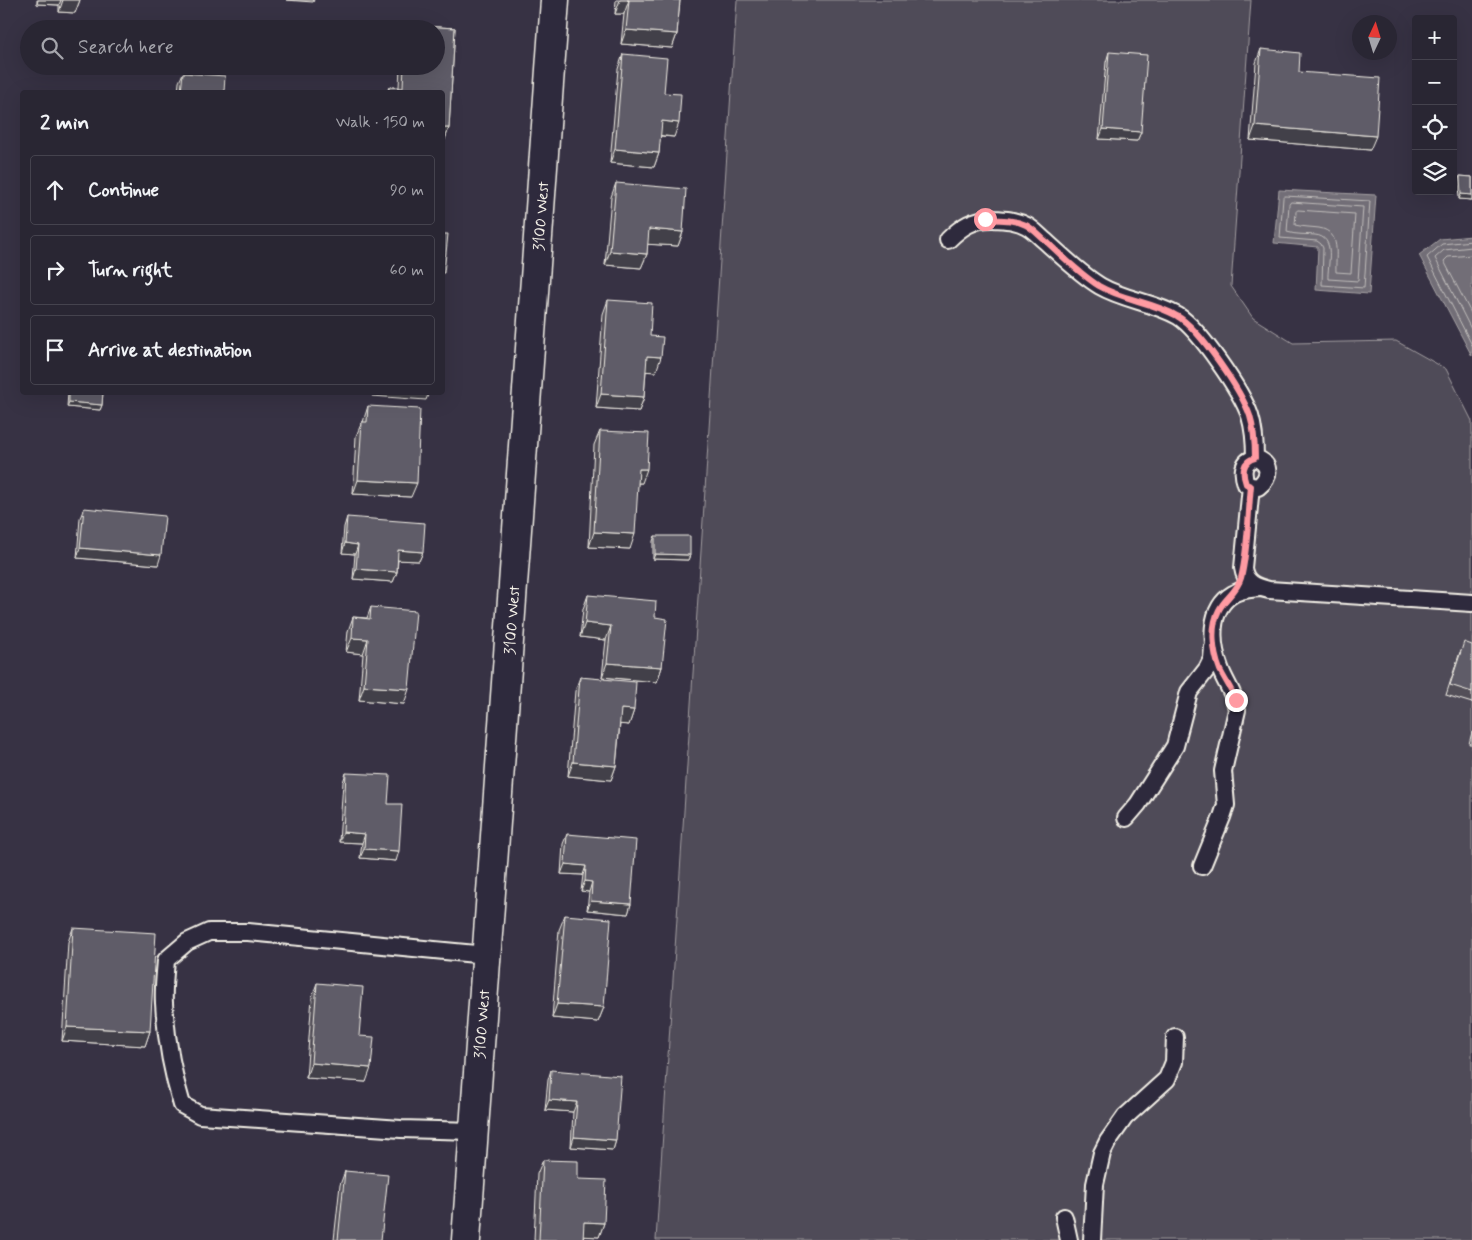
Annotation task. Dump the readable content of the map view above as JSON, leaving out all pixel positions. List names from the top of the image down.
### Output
{
  "streets": {
    "street": ["3100 West"]
  },
  "north": "top",
  "page": {
    "map_buttons": ["+", "−"],
    "search": "Search here",
    "heading": ["2 min", "Walk · 150 m"],
    "list": [
      ["Continue", "90 m"],
      ["Turn right", "60 m"],
      "Arrive at destination"
    ]
  }
}
